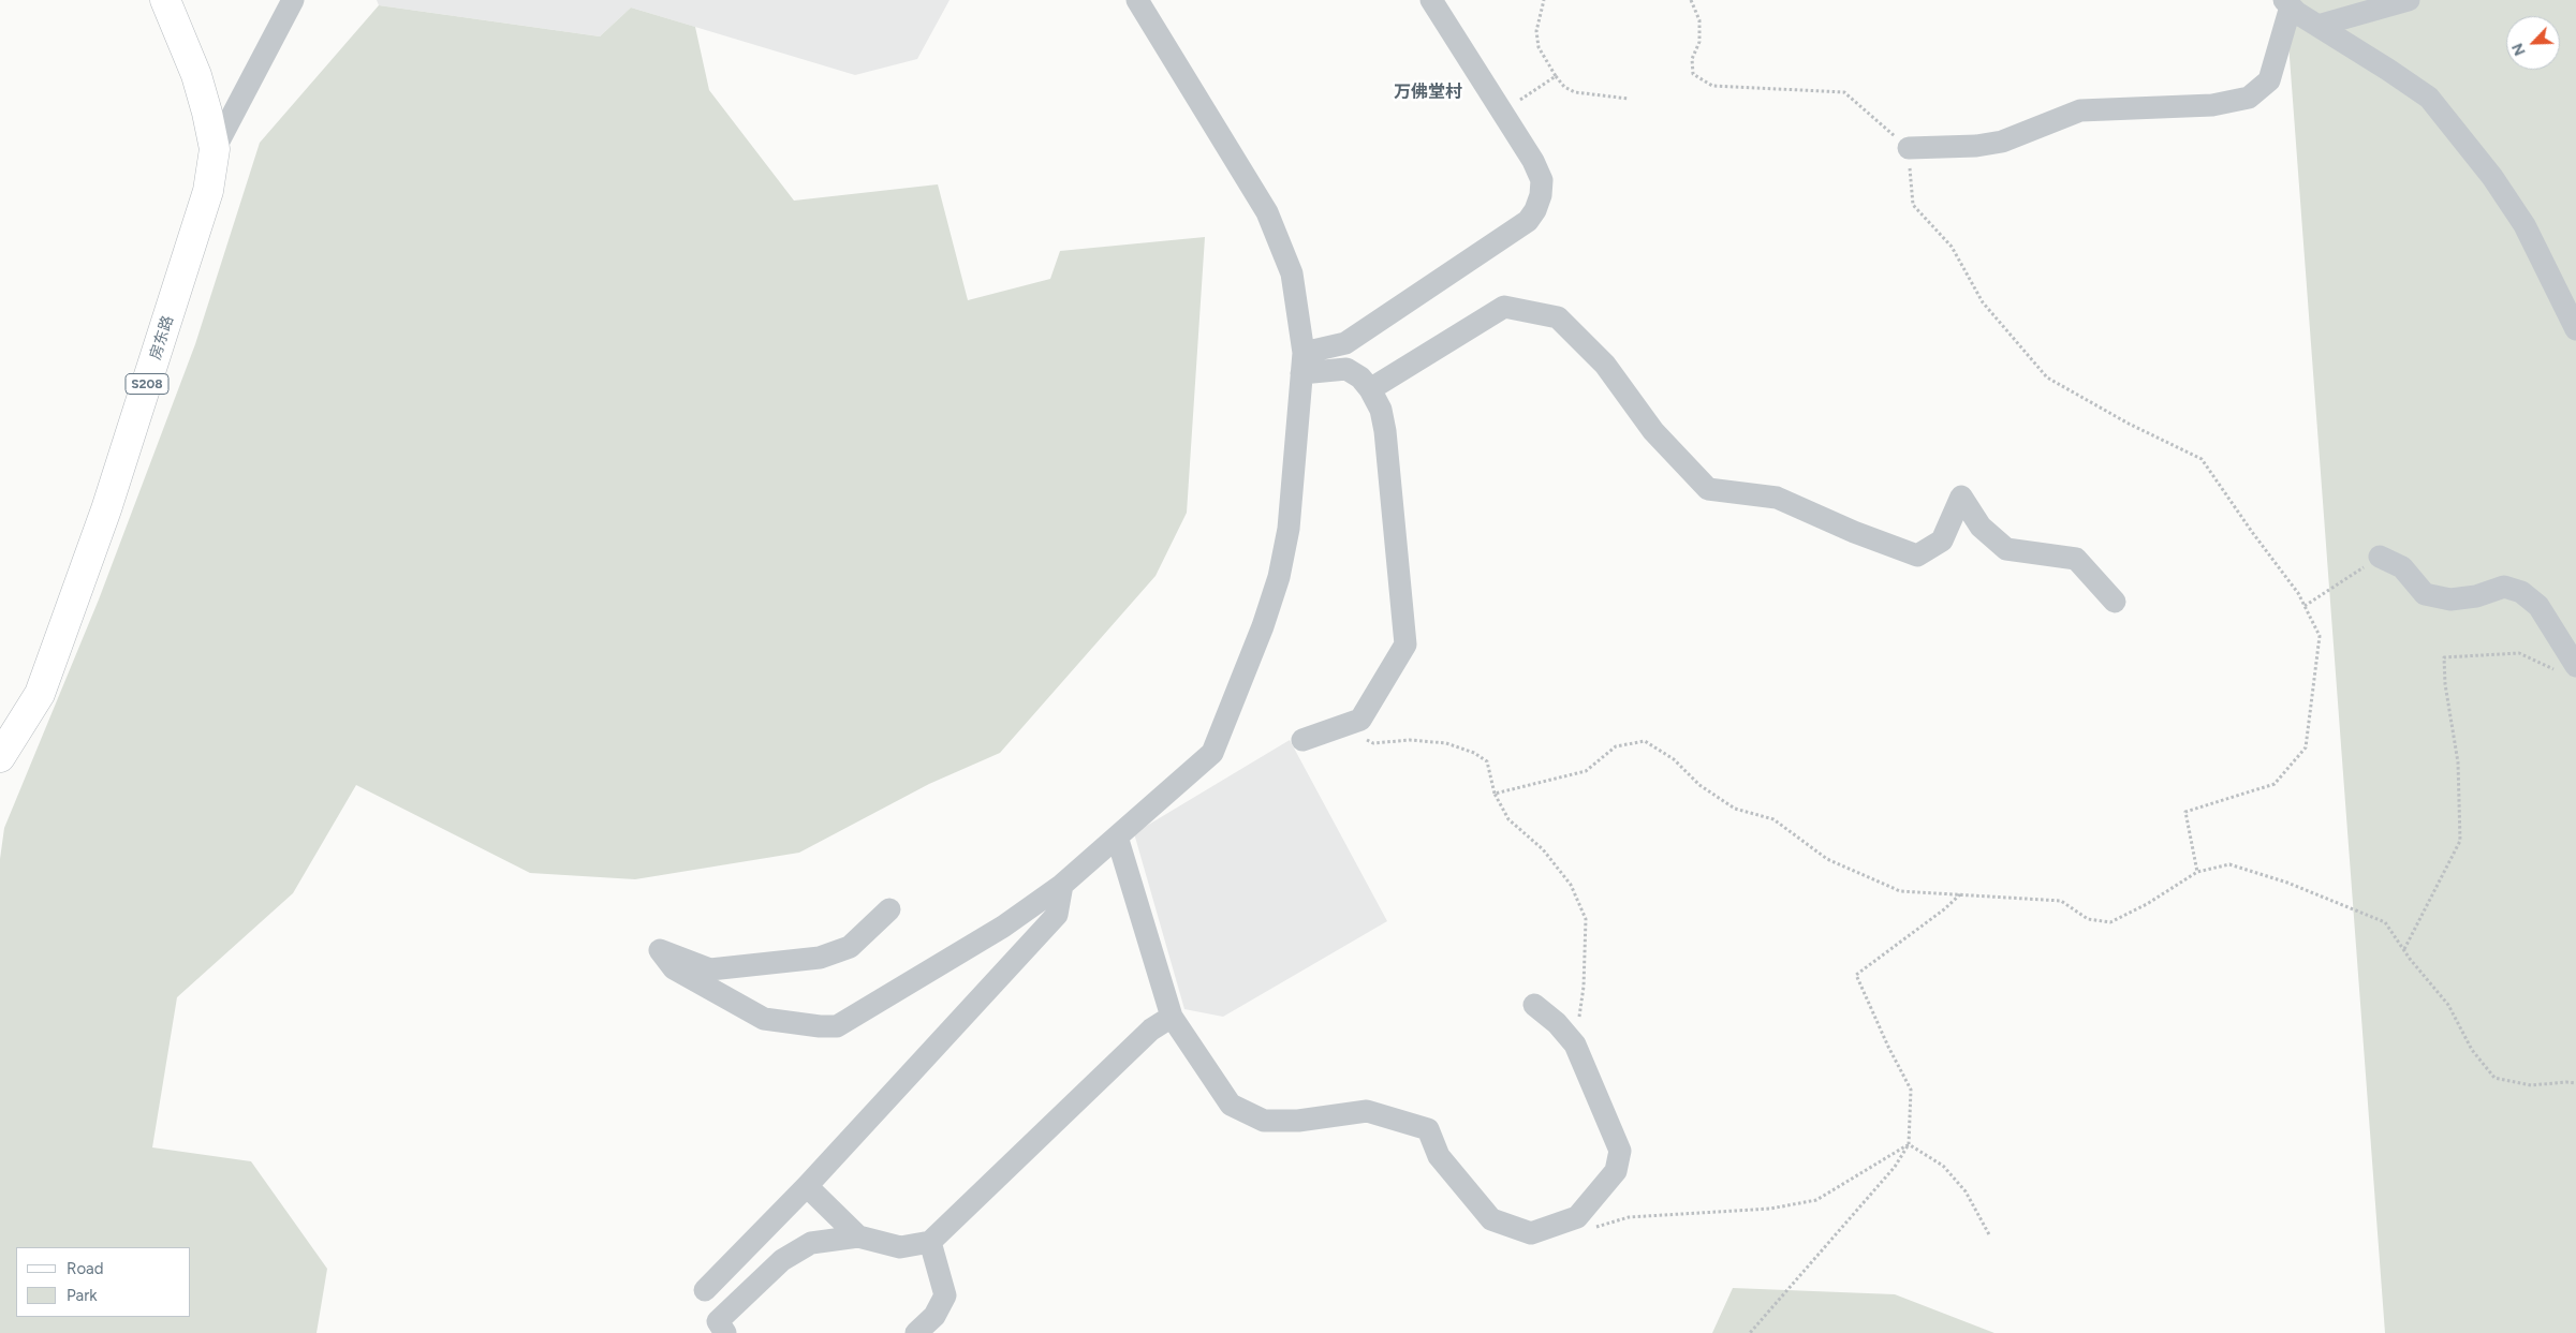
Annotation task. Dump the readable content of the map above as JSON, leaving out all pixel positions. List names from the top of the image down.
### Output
{
  "streets": {
    "main road": ["房东路", "S208"]
  },
  "districts": ["万佛堂村"],
  "legend": ["Road", "Park"],
  "north": "bottom left"
}
